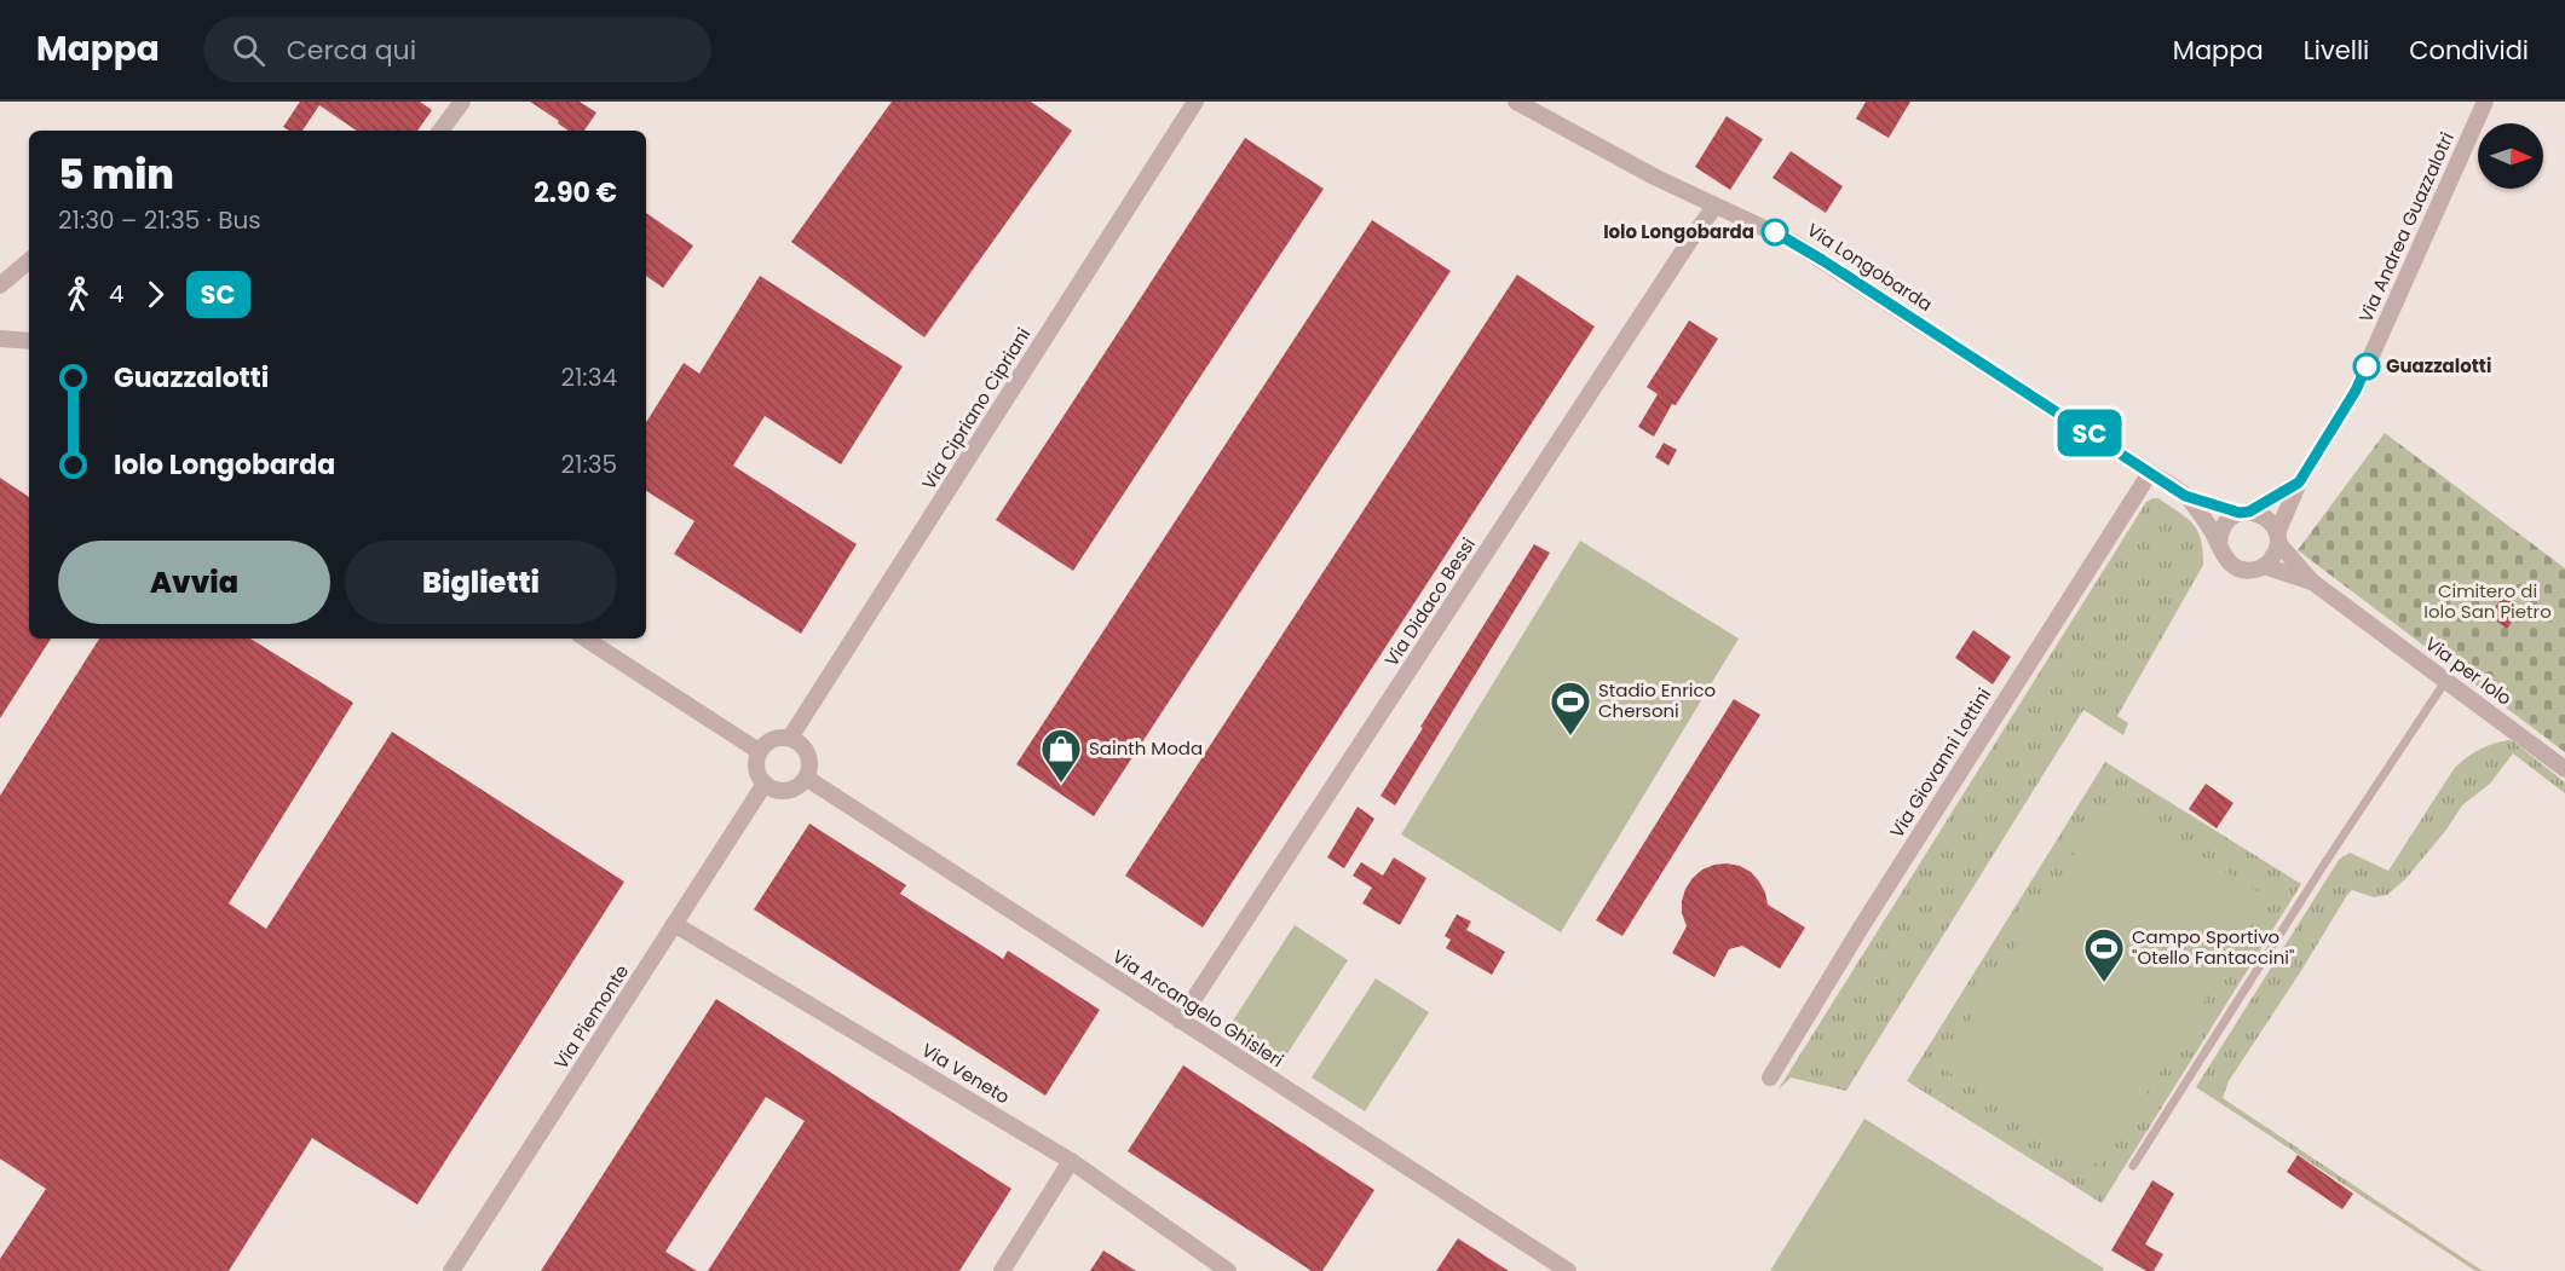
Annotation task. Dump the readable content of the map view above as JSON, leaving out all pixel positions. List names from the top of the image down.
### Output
{
  "streets": {
    "street": [
      "Via Andrea Guazzalotri",
      "Via Longobarda",
      "Via Cipriano Cipriani",
      "Via Didaco Bessi",
      "Via per Iolo",
      "Via Giovanni Lottini",
      "Via Arcangelo Ghisleri",
      "Via Piemonte",
      "Via Veneto"
    ]
  },
  "crossings": [
    ["Via Andrea Guazzalotri", "Via Longobarda"],
    ["Via Andrea Guazzalotri", "Via per Iolo"],
    ["Via Longobarda", "Via Didaco Bessi"],
    ["Via Longobarda", "Via per Iolo"],
    ["Via Longobarda", "Via Giovanni Lottini"],
    ["Via Cipriano Cipriani", "Via Arcangelo Ghisleri"],
    ["Via Cipriano Cipriani", "Via Piemonte"],
    ["Via Didaco Bessi", "Via Arcangelo Ghisleri"],
    ["Via Arcangelo Ghisleri", "Via Piemonte"],
    ["Via Piemonte", "Via Veneto"]
  ],
  "parks": ["Cimitero di Iolo San Pietro"],
  "places": {
    "other": ["Iolo Longobarda", "Guazzalotti"],
    "sports": ["Stadio Enrico Chersoni", "Campo Sportivo \"Otello Fantaccini\""],
    "shop": ["Sainth Moda"]
  },
  "lines": ["bus line SC"],
  "north": "right",
  "page": {
    "header": "Mappa",
    "search": "Cerca qui",
    "nav": ["Mappa", "Livelli", "Condividi"],
    "on_map": "SC",
    "heading": ["5 min", "21:30 – 21:35 · Bus", "2.90 €"],
    "legs": ["4", "SC"],
    "list": [
      {
        "name": "Guazzalotti",
        "value": "21:34"
      },
      {
        "name": "Iolo Longobarda",
        "value": "21:35"
      }
    ],
    "buttons": ["Avvia", "Biglietti"]
  }
}
